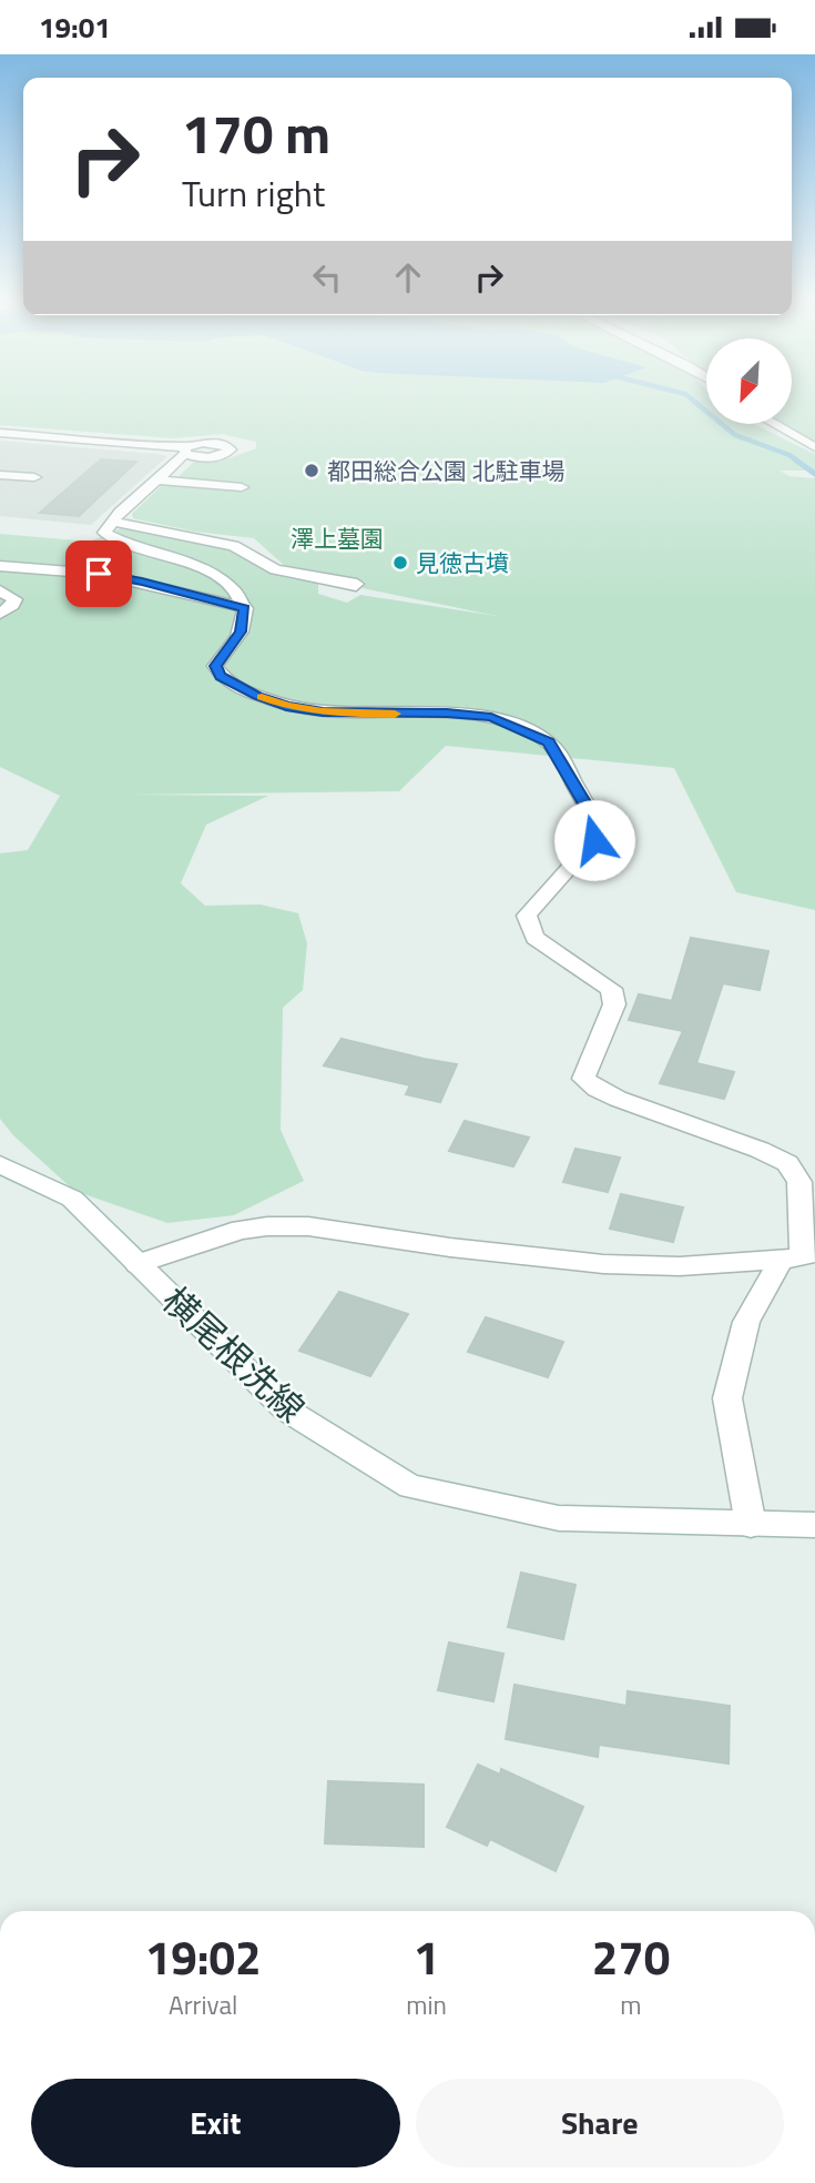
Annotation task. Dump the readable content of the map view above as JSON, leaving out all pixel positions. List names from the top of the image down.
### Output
{
  "streets": {
    "street": ["横尾根洗線"]
  },
  "parks": ["澤上墓園"],
  "places": ["都田総合公園 北駐車場", "見徳古墳"],
  "north": "bottom left",
  "page": {
    "status": "19:01",
    "turn": ["170 m", "Turn right"],
    "eta": [
      "19:02",
      "Arrival",
      "1",
      "min",
      "270",
      "m"
    ],
    "buttons": ["Exit", "Share"]
  }
}
